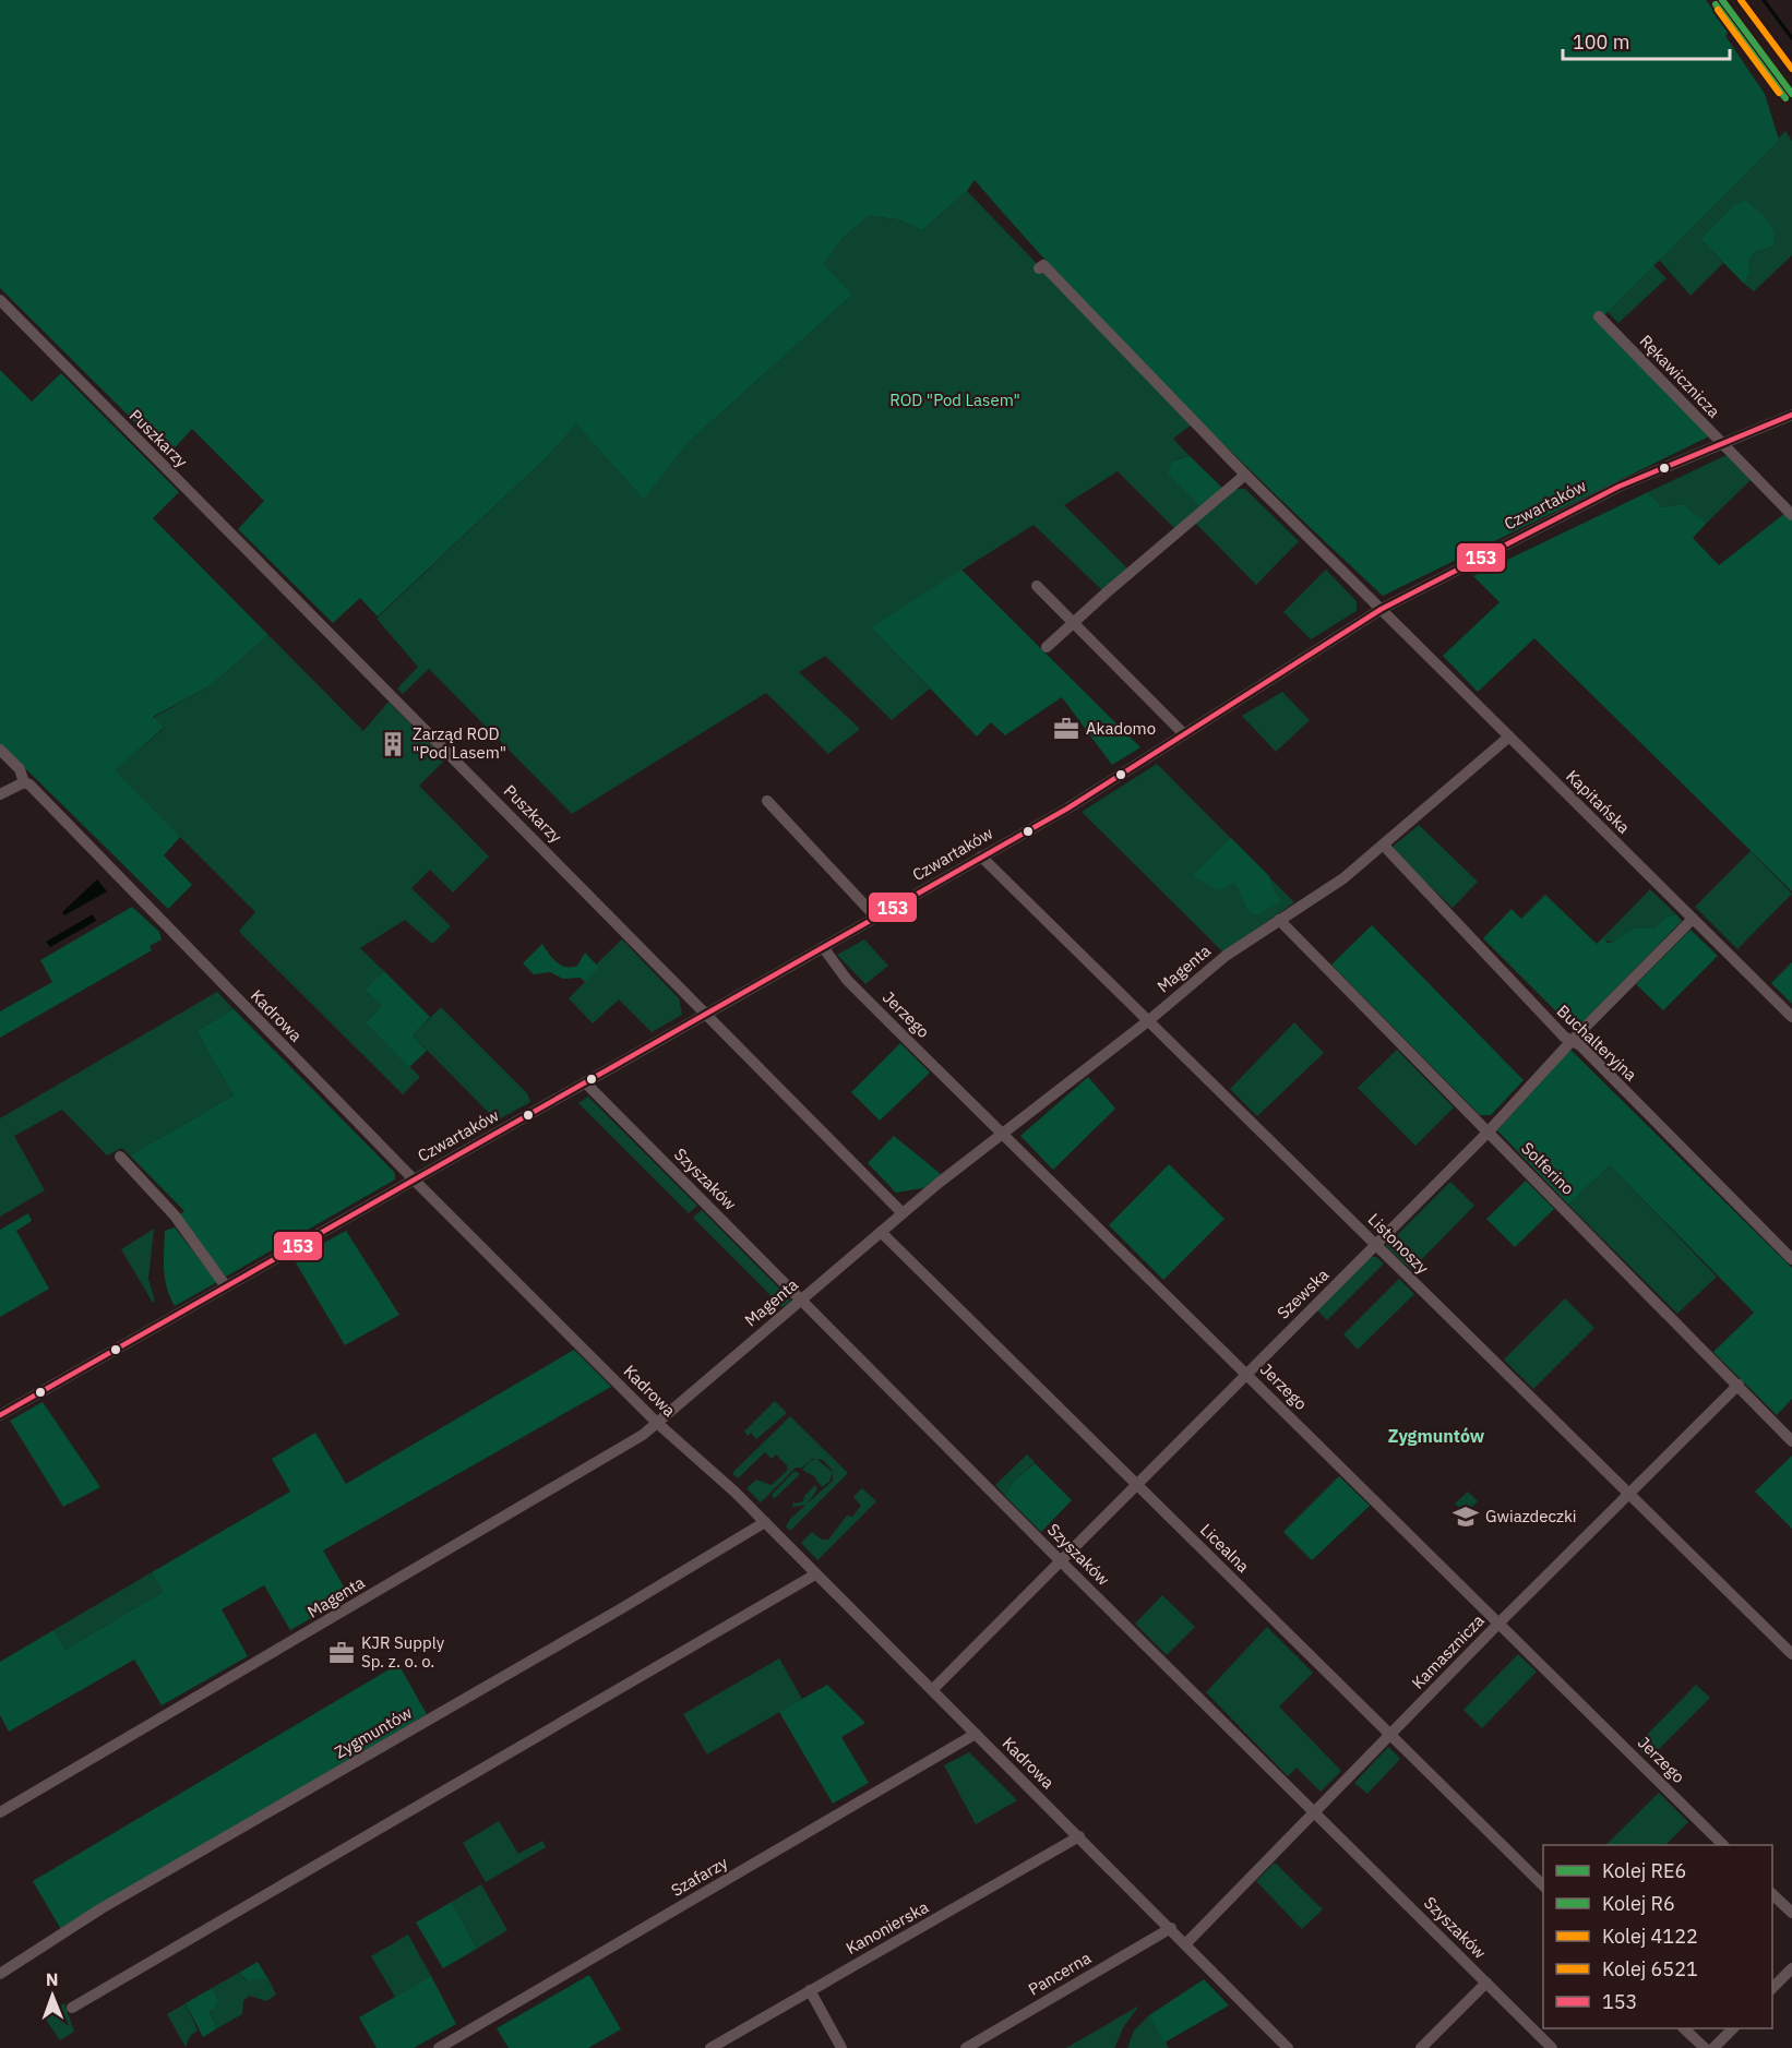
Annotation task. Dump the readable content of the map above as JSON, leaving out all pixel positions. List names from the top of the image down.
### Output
{
  "streets": {
    "street": [
      "Rękawicznicza",
      "Puszkarzy",
      "Czwartaków",
      "Kapitańska",
      "Magenta",
      "Jerzego",
      "Kadrowa",
      "Buchalteryjna",
      "Solferino",
      "Szyszaków",
      "Listonoszy",
      "Szewska",
      "Licealna",
      "Kamasznicza",
      "Zygmuntów",
      "Szafarzy",
      "Kanonierska",
      "Pancerna"
    ]
  },
  "crossings": [
    ["Rękawicznicza", "Czwartaków"],
    ["Puszkarzy", "Czwartaków"],
    ["Puszkarzy", "Magenta"],
    ["Czwartaków", "Kapitańska"],
    ["Czwartaków", "Jerzego"],
    ["Czwartaków", "Kadrowa"],
    ["Czwartaków", "Szyszaków"],
    ["Czwartaków", "Listonoszy"],
    ["Kapitańska", "Magenta"],
    ["Kapitańska", "Szewska"],
    ["Magenta", "Jerzego"],
    ["Magenta", "Kadrowa"],
    ["Magenta", "Buchalteryjna"],
    ["Magenta", "Solferino"],
    ["Magenta", "Szyszaków"],
    ["Magenta", "Listonoszy"],
    ["Magenta", "Licealna"],
    ["Jerzego", "Szewska"],
    ["Jerzego", "Kamasznicza"],
    ["Kadrowa", "Szewska"],
    ["Kadrowa", "Kamasznicza"],
    ["Kadrowa", "Zygmuntów"],
    ["Kadrowa", "Szafarzy"],
    ["Kadrowa", "Kanonierska"],
    ["Kadrowa", "Pancerna"],
    ["Buchalteryjna", "Szewska"],
    ["Solferino", "Szewska"],
    ["Solferino", "Kamasznicza"],
    ["Szyszaków", "Szewska"],
    ["Szyszaków", "Kamasznicza"],
    ["Listonoszy", "Szewska"],
    ["Listonoszy", "Kamasznicza"],
    ["Szewska", "Licealna"],
    ["Licealna", "Kamasznicza"]
  ],
  "districts": ["Zygmuntów"],
  "parks": ["ROD \"Pod Lasem\""],
  "places": {
    "office": ["Akadomo", "KJR Supply Sp. z. o. o."],
    "building": ["Zarząd ROD \"Pod Lasem\""],
    "school or university": ["Gwiazdeczki"]
  },
  "lines": [
    "rail line RE6",
    "rail line 4122",
    "rail line R6",
    "rail line 6521",
    "transit line 153"
  ],
  "legend": [
    "Kolej RE6",
    "Kolej R6",
    "Kolej 4122",
    "Kolej 6521",
    "153"
  ],
  "scale_bar": "100 m",
  "north": "top"
}
